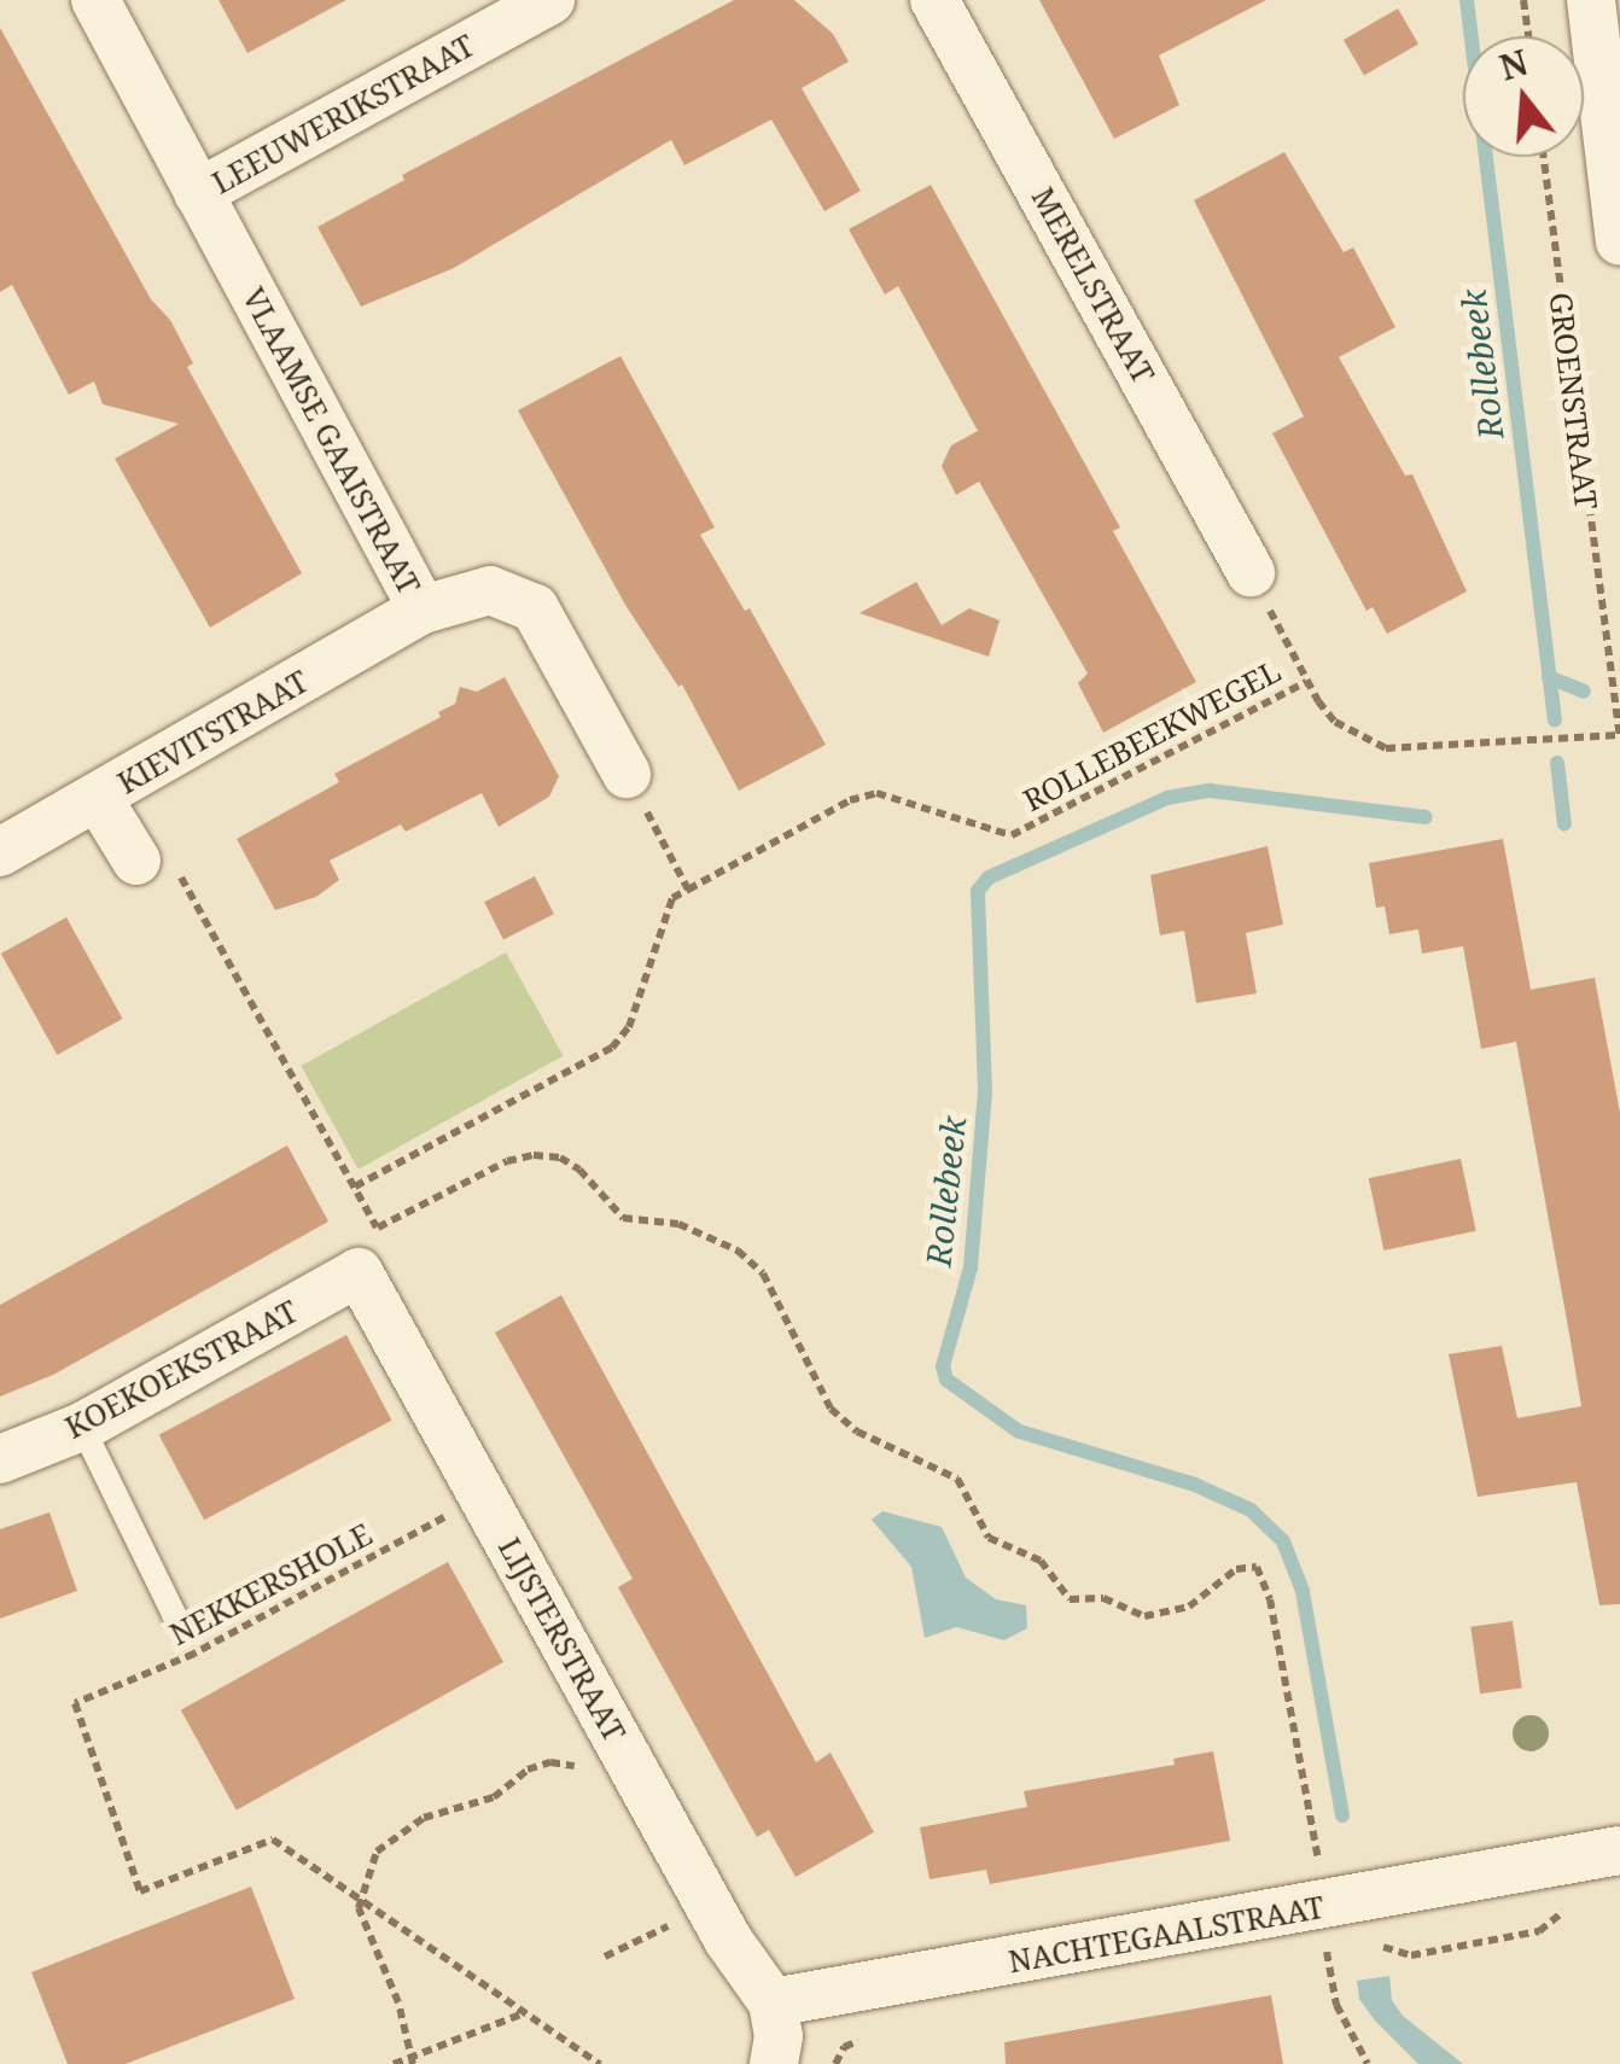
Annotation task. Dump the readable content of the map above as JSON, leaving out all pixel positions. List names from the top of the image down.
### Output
{
  "streets": {
    "street": [
      "LEEUWERIKSTRAAT",
      "MERELSTRAAT",
      "VLAAMSE GAAISTRAAT",
      "KIEVITSTRAAT",
      "KOEKOEKSTRAAT",
      "LIJSTERSTRAAT",
      "NACHTEGAALSTRAAT"
    ],
    "path": ["GROENSTRAAT", "ROLLEBEEKWEGEL", "NEKKERSHOLE"]
  },
  "crossings": [
    ["LEEUWERIKSTRAAT", "VLAAMSE GAAISTRAAT"],
    ["MERELSTRAAT", "ROLLEBEEKWEGEL"],
    ["GROENSTRAAT", "ROLLEBEEKWEGEL"],
    ["VLAAMSE GAAISTRAAT", "KIEVITSTRAAT"],
    ["KOEKOEKSTRAAT", "LIJSTERSTRAAT"],
    ["NEKKERSHOLE", "LIJSTERSTRAAT"],
    ["LIJSTERSTRAAT", "NACHTEGAALSTRAAT"]
  ],
  "water": ["Rollebeek"],
  "north": "top"
}
